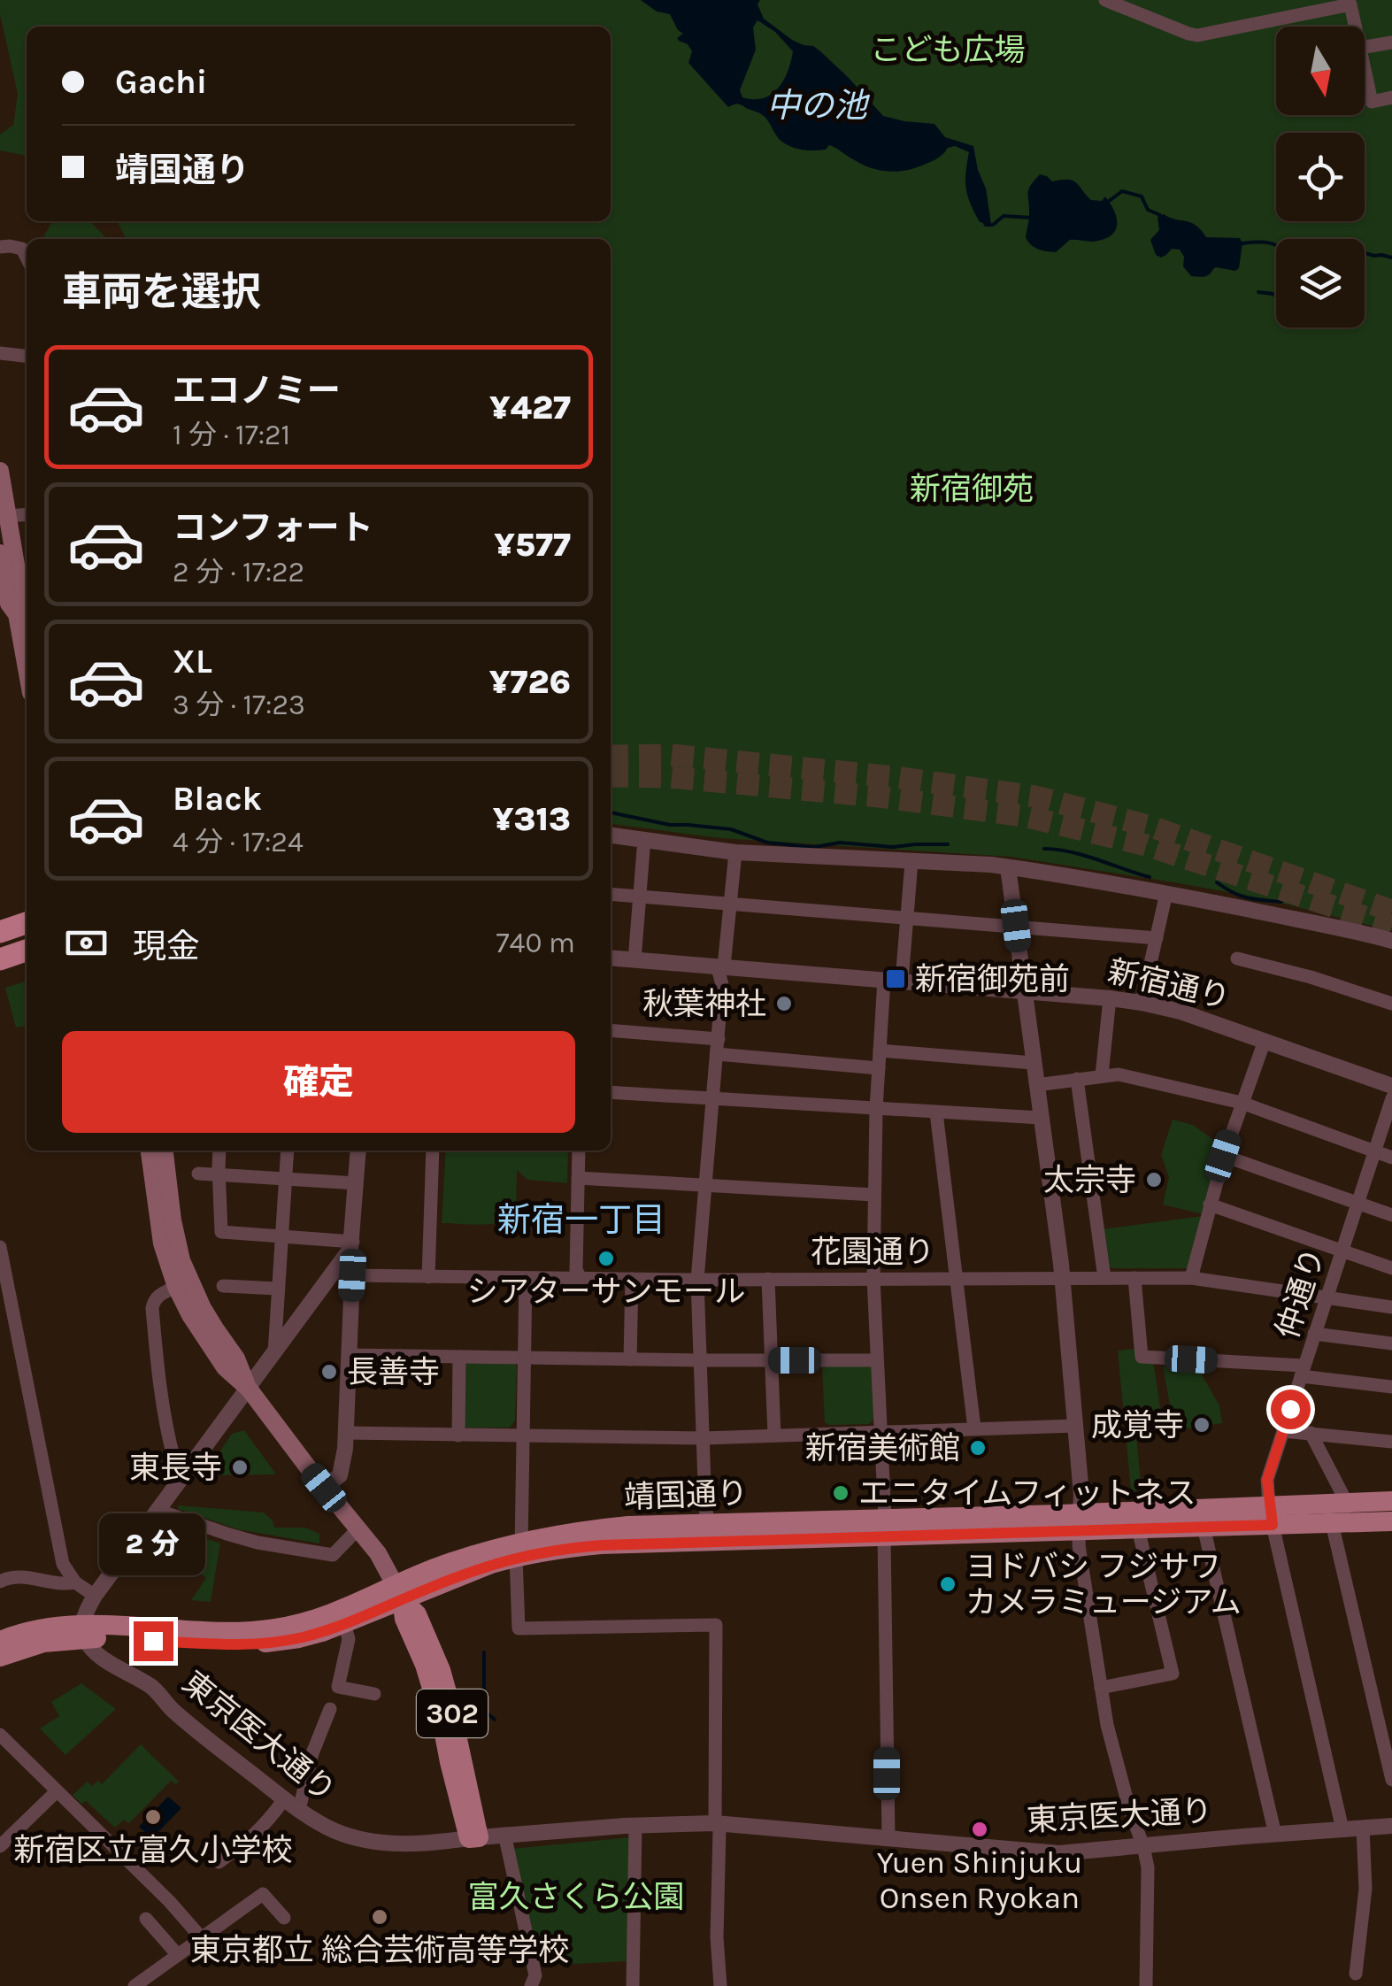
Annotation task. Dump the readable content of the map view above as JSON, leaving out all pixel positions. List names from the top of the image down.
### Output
{
  "streets": {
    "main road": ["靖国通り", "302"],
    "street": [
      "新宿通り",
      "花園通り",
      "仲通り",
      "東京医大通り"
    ]
  },
  "crossings": [
    ["花園通り", "仲通り"],
    ["仲通り", "靖国通り"],
    ["仲通り", "東京医大通り"],
    ["靖国通り", "302"],
    ["靖国通り", "東京医大通り"],
    ["302", "東京医大通り"]
  ],
  "districts": ["新宿一丁目"],
  "water": ["中の池"],
  "parks": ["こども広場", "新宿御苑", "富久さくら公園"],
  "places": {
    "transit": ["新宿御苑前"],
    "other": [
      "秋葉神社",
      "太宗寺",
      "シアターサンモール",
      "長善寺",
      "成覚寺",
      "新宿美術館",
      "東長寺",
      "エニタイムフィットネス",
      "ヨドバシ フジサワ カメラミュージアム",
      "新宿区立富久小学校",
      "Yuen Shinjuku Onsen Ryokan",
      "東京都立 総合芸術高等学校"
    ]
  },
  "north": "bottom",
  "page": {
    "banner": ["Gachi", "靖国通り"],
    "heading": "車両を選択",
    "list": [
      {
        "name": "エコノミー",
        "note": "1 分 · 17:21",
        "value": "¥427"
      },
      {
        "name": "コンフォート",
        "note": "2 分 · 17:22",
        "value": "¥577"
      },
      {
        "name": "XL",
        "note": "3 分 · 17:23",
        "value": "¥726"
      },
      {
        "name": "Black",
        "note": "4 分 · 17:24",
        "value": "¥313"
      }
    ],
    "pay": ["現金", "740 m"],
    "buttons": "確定",
    "bubble": "2 分"
  }
}
